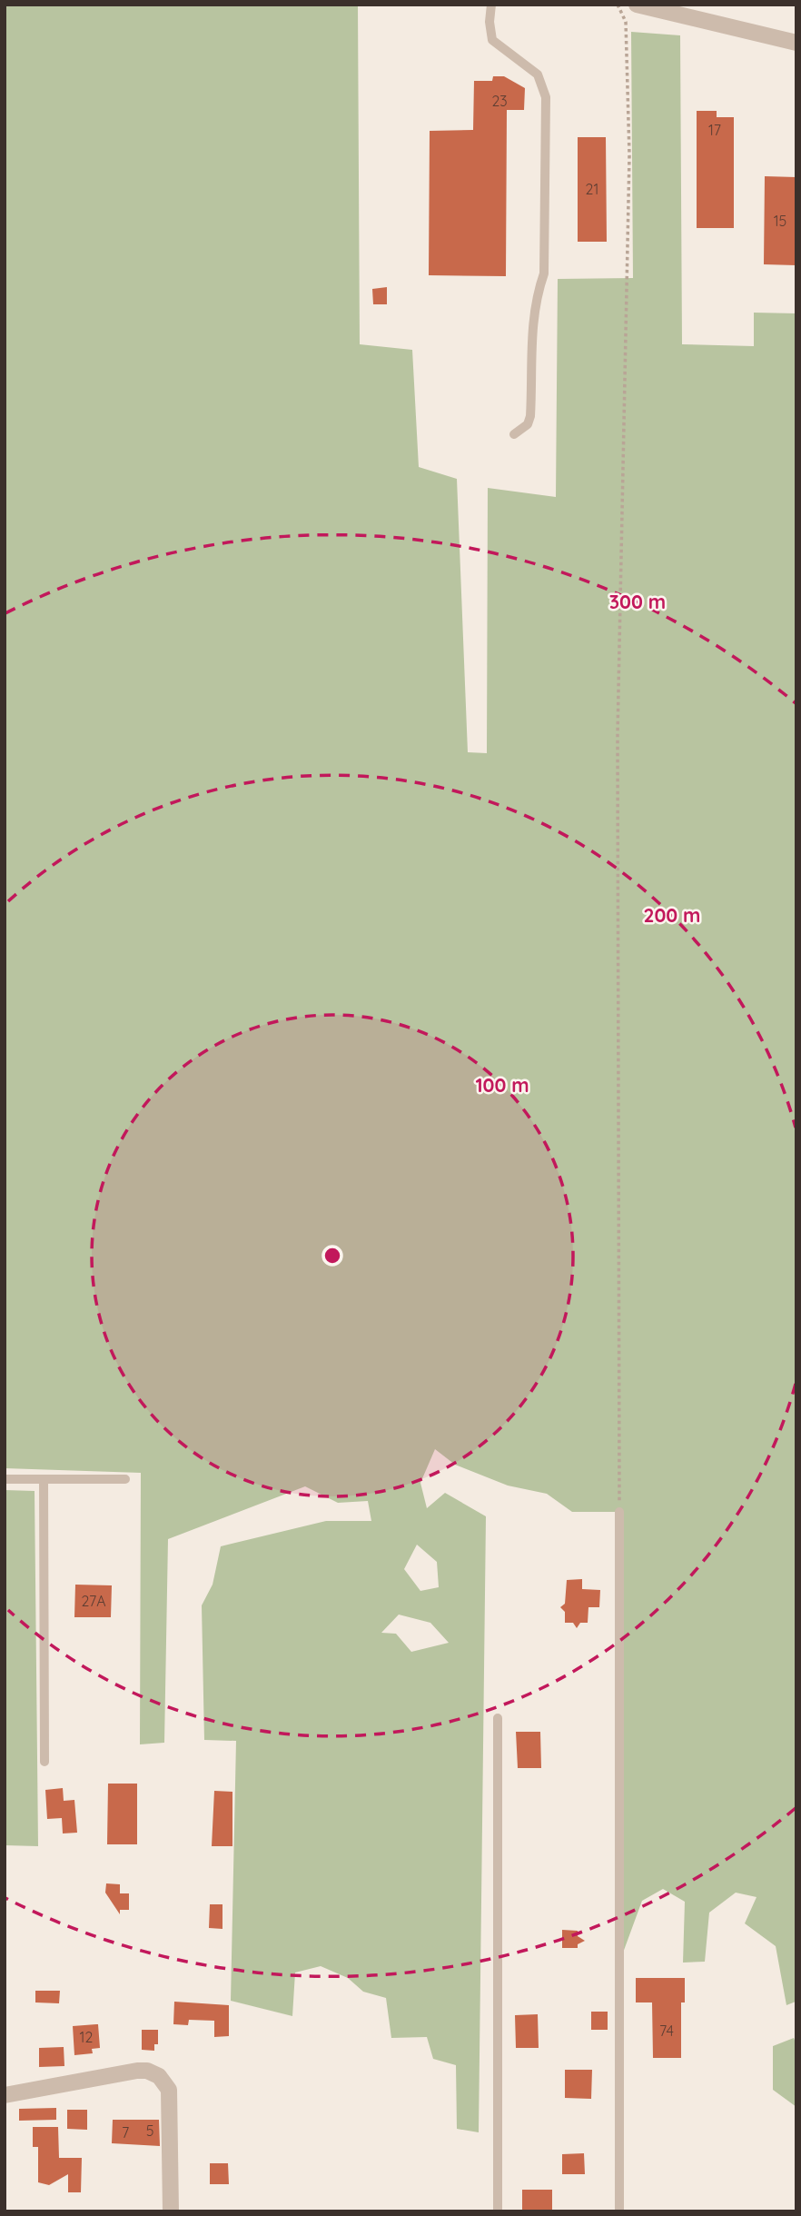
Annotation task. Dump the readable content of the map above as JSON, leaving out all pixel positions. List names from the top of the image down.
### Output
{
  "house_numbers": [
    "23",
    "17",
    "21",
    "15",
    "27A",
    "74",
    "12",
    "5",
    "7"
  ],
  "rings": ["300 m", "200 m", "100 m"]
}
